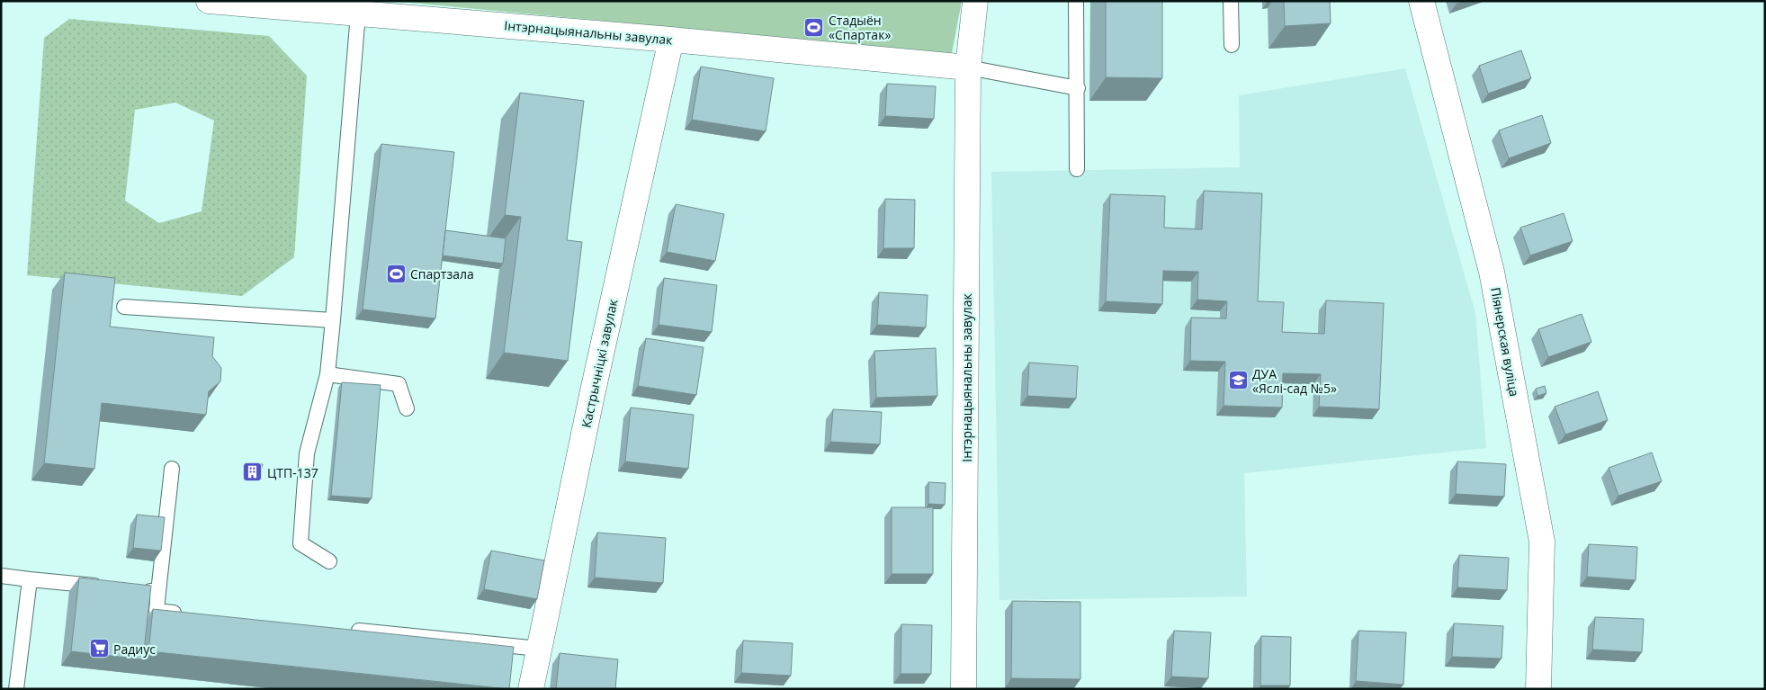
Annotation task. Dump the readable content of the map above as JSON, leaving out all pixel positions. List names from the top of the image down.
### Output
{
  "streets": {
    "street": ["Інтэрнацыянальны завулак", "Піянерская вуліца", "Кастрычніцкі завулак"]
  },
  "crossings": [
    ["Інтэрнацыянальны завулак", "Кастрычніцкі завулак"]
  ],
  "places": {
    "sports": ["Стадыён «Спартак»", "Спартзала"],
    "school or university": ["ДУА «Яслі-сад №5»"],
    "building": ["ЦТП-137"],
    "supermarket": ["Радиус"]
  }
}
